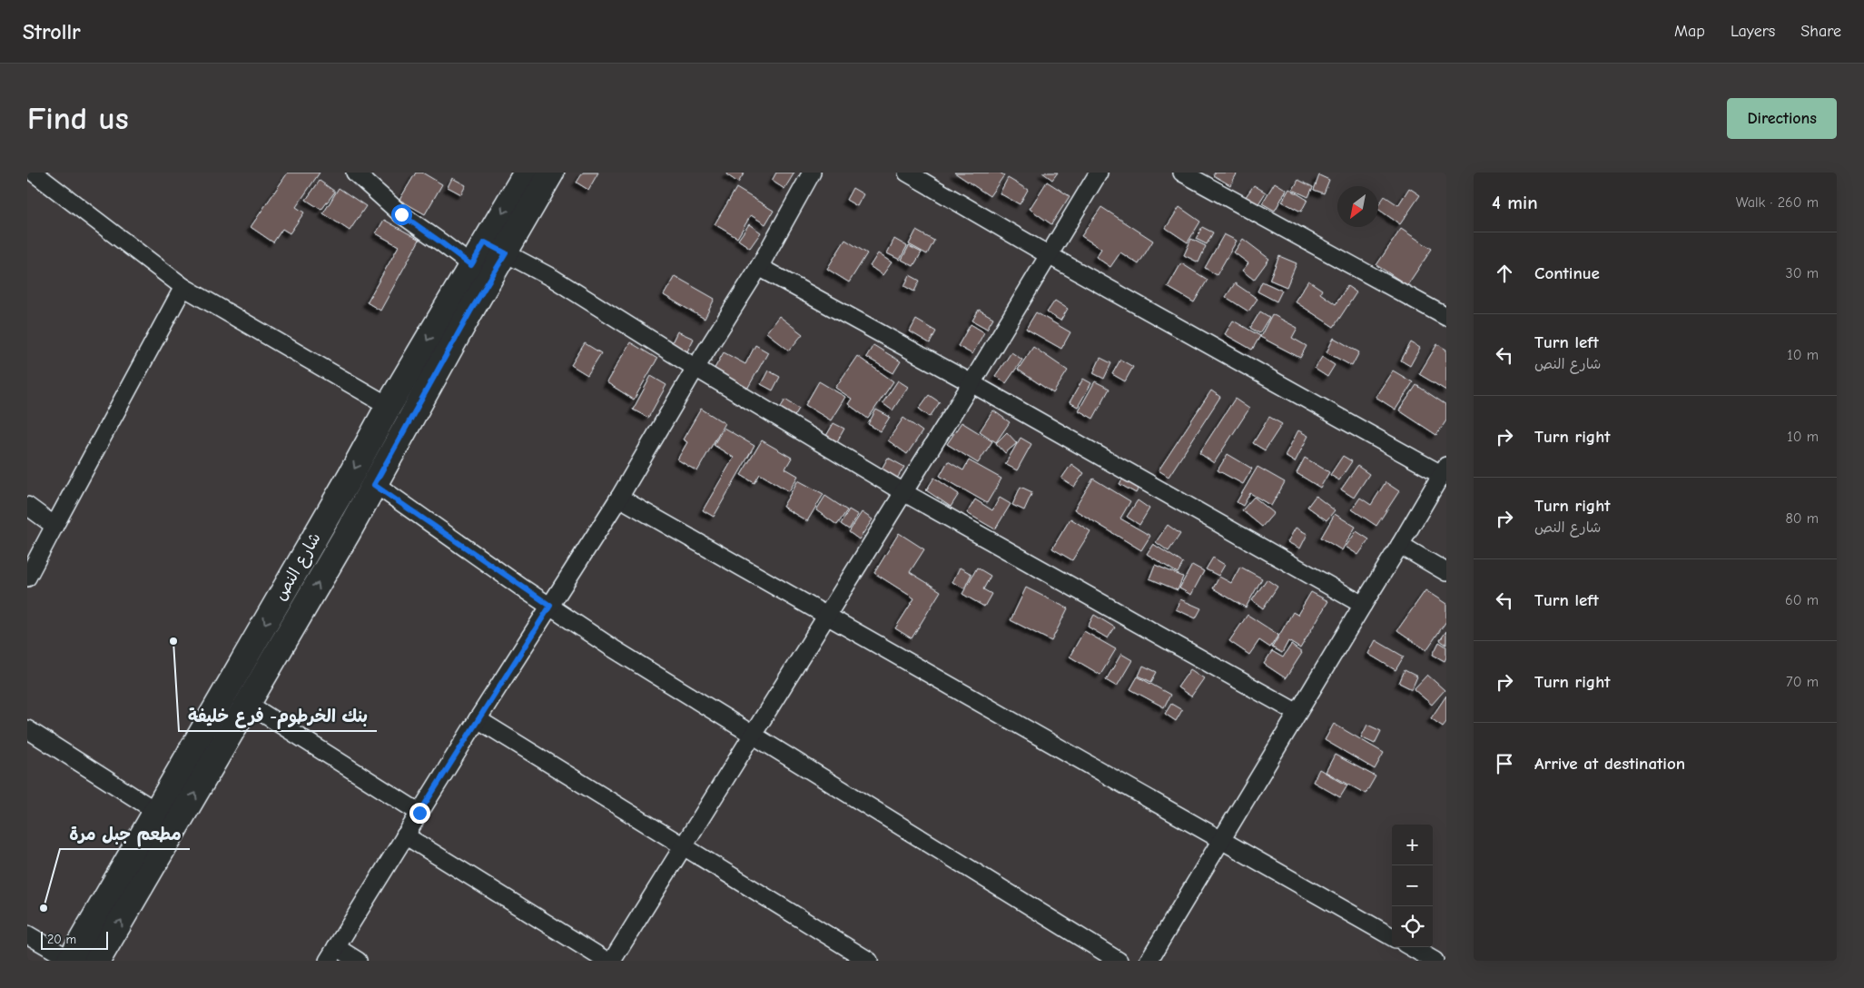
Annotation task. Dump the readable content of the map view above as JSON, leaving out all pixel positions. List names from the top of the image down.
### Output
{
  "streets": {
    "main road": ["شارع النص"]
  },
  "places": ["بنك الخرطوم- فرع خليفة", "مطعم جبل مرة"],
  "scale_bar": "20 m",
  "north": "bottom left",
  "page": {
    "header": "Strollr",
    "nav": ["Map", "Layers", "Share"],
    "buttons": "Directions",
    "title": "Find us",
    "heading": ["4 min", "Walk · 260 m"],
    "list": [
      ["Continue", "30 m"],
      ["Turn left", "شارع النص", "10 m"],
      ["Turn right", "10 m"],
      ["Turn right", "شارع النص", "80 m"],
      ["Turn left", "60 m"],
      ["Turn right", "70 m"],
      "Arrive at destination"
    ],
    "map_buttons": ["+", "−"],
    "scale": "20 m"
  }
}
